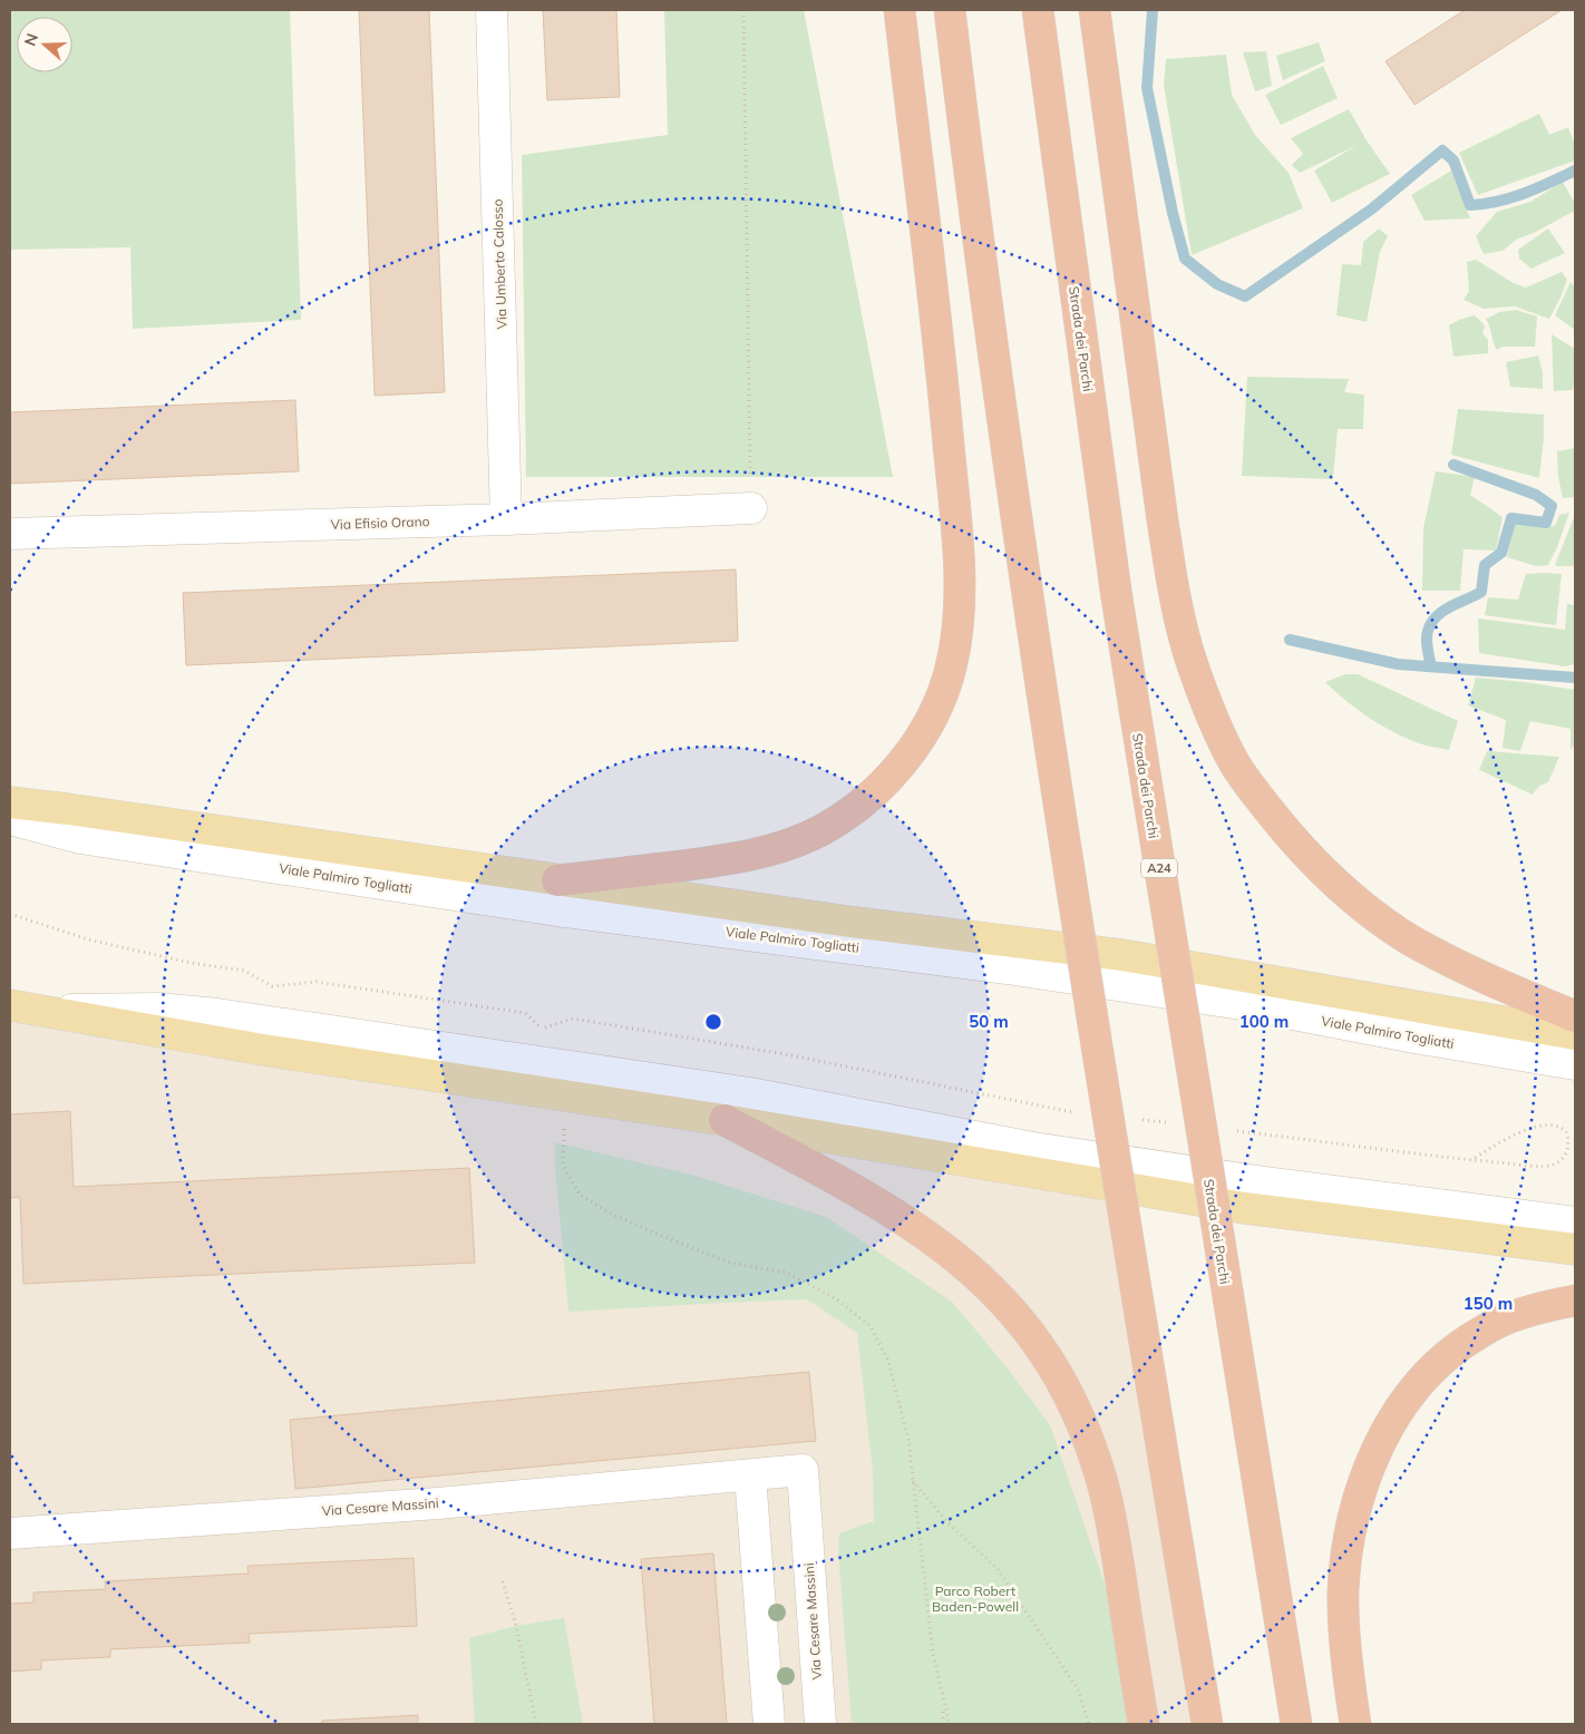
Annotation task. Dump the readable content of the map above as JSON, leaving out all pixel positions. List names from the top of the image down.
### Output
{
  "streets": {
    "highway": ["Strada dei Parchi", "A24"],
    "main road": ["Viale Palmiro Togliatti"],
    "street": ["Via Umberto Calosso", "Via Efisio Orano", "Via Cesare Massini"]
  },
  "crossings": [
    ["Via Umberto Calosso", "Via Efisio Orano"]
  ],
  "parks": ["Parco Robert Baden-Powell"],
  "north": "left",
  "rings": ["50 m", "100 m", "150 m"]
}
